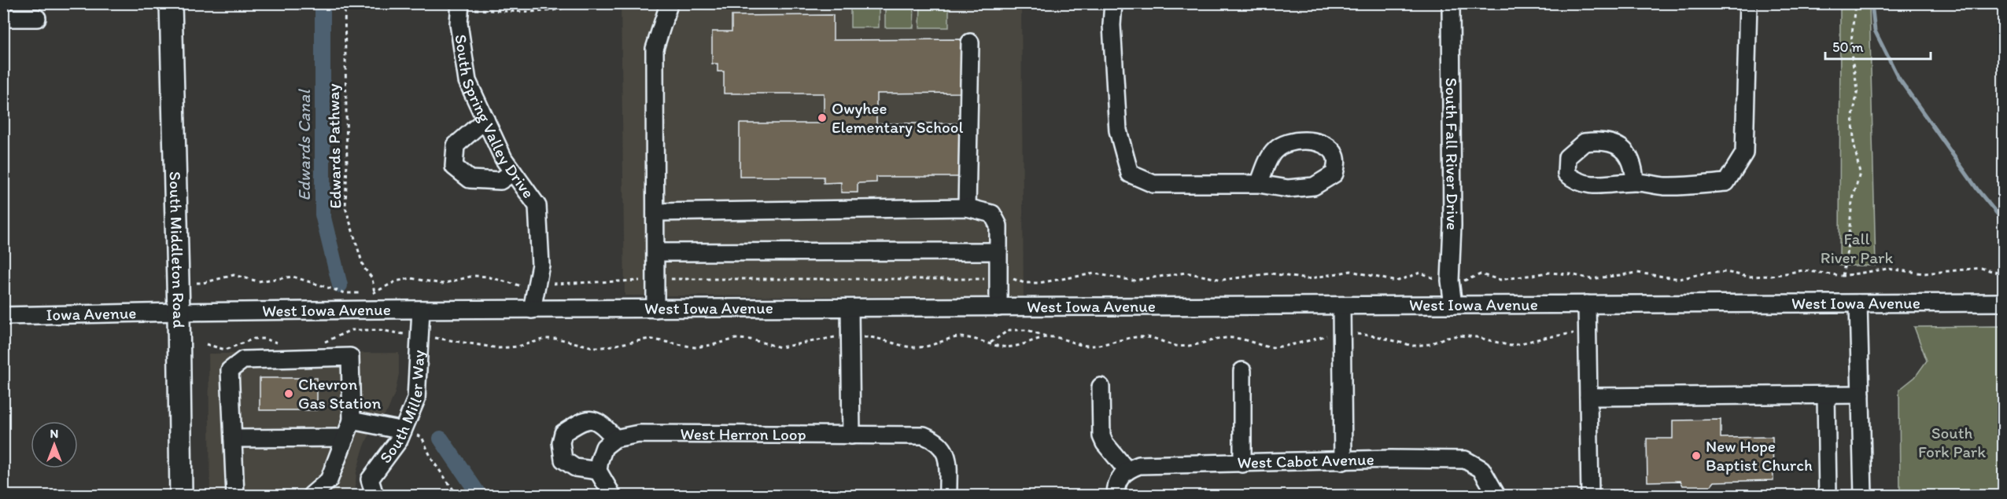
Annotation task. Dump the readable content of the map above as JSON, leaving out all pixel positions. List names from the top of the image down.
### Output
{
  "streets": {
    "main road": ["South Middleton Road"],
    "street": [
      "South Spring Valley Drive",
      "South Fall River Drive",
      "West Iowa Avenue",
      "Iowa Avenue",
      "South Miller Way",
      "West Herron Loop",
      "West Cabot Avenue"
    ],
    "path": ["Edwards Pathway"]
  },
  "crossings": [
    ["South Spring Valley Drive", "West Iowa Avenue"],
    ["Edwards Pathway", "West Iowa Avenue"],
    ["South Fall River Drive", "West Iowa Avenue"],
    ["South Middleton Road", "West Iowa Avenue"],
    ["South Middleton Road", "Iowa Avenue"],
    ["West Iowa Avenue", "Iowa Avenue"],
    ["West Iowa Avenue", "South Miller Way"]
  ],
  "water": ["Edwards Canal"],
  "parks": ["Fall River Park", "South Fork Park"],
  "places": ["Owyhee Elementary School", "Chevron Gas Station", "New Hope Baptist Church"],
  "scale_bar": "50 m",
  "north": "top"
}
